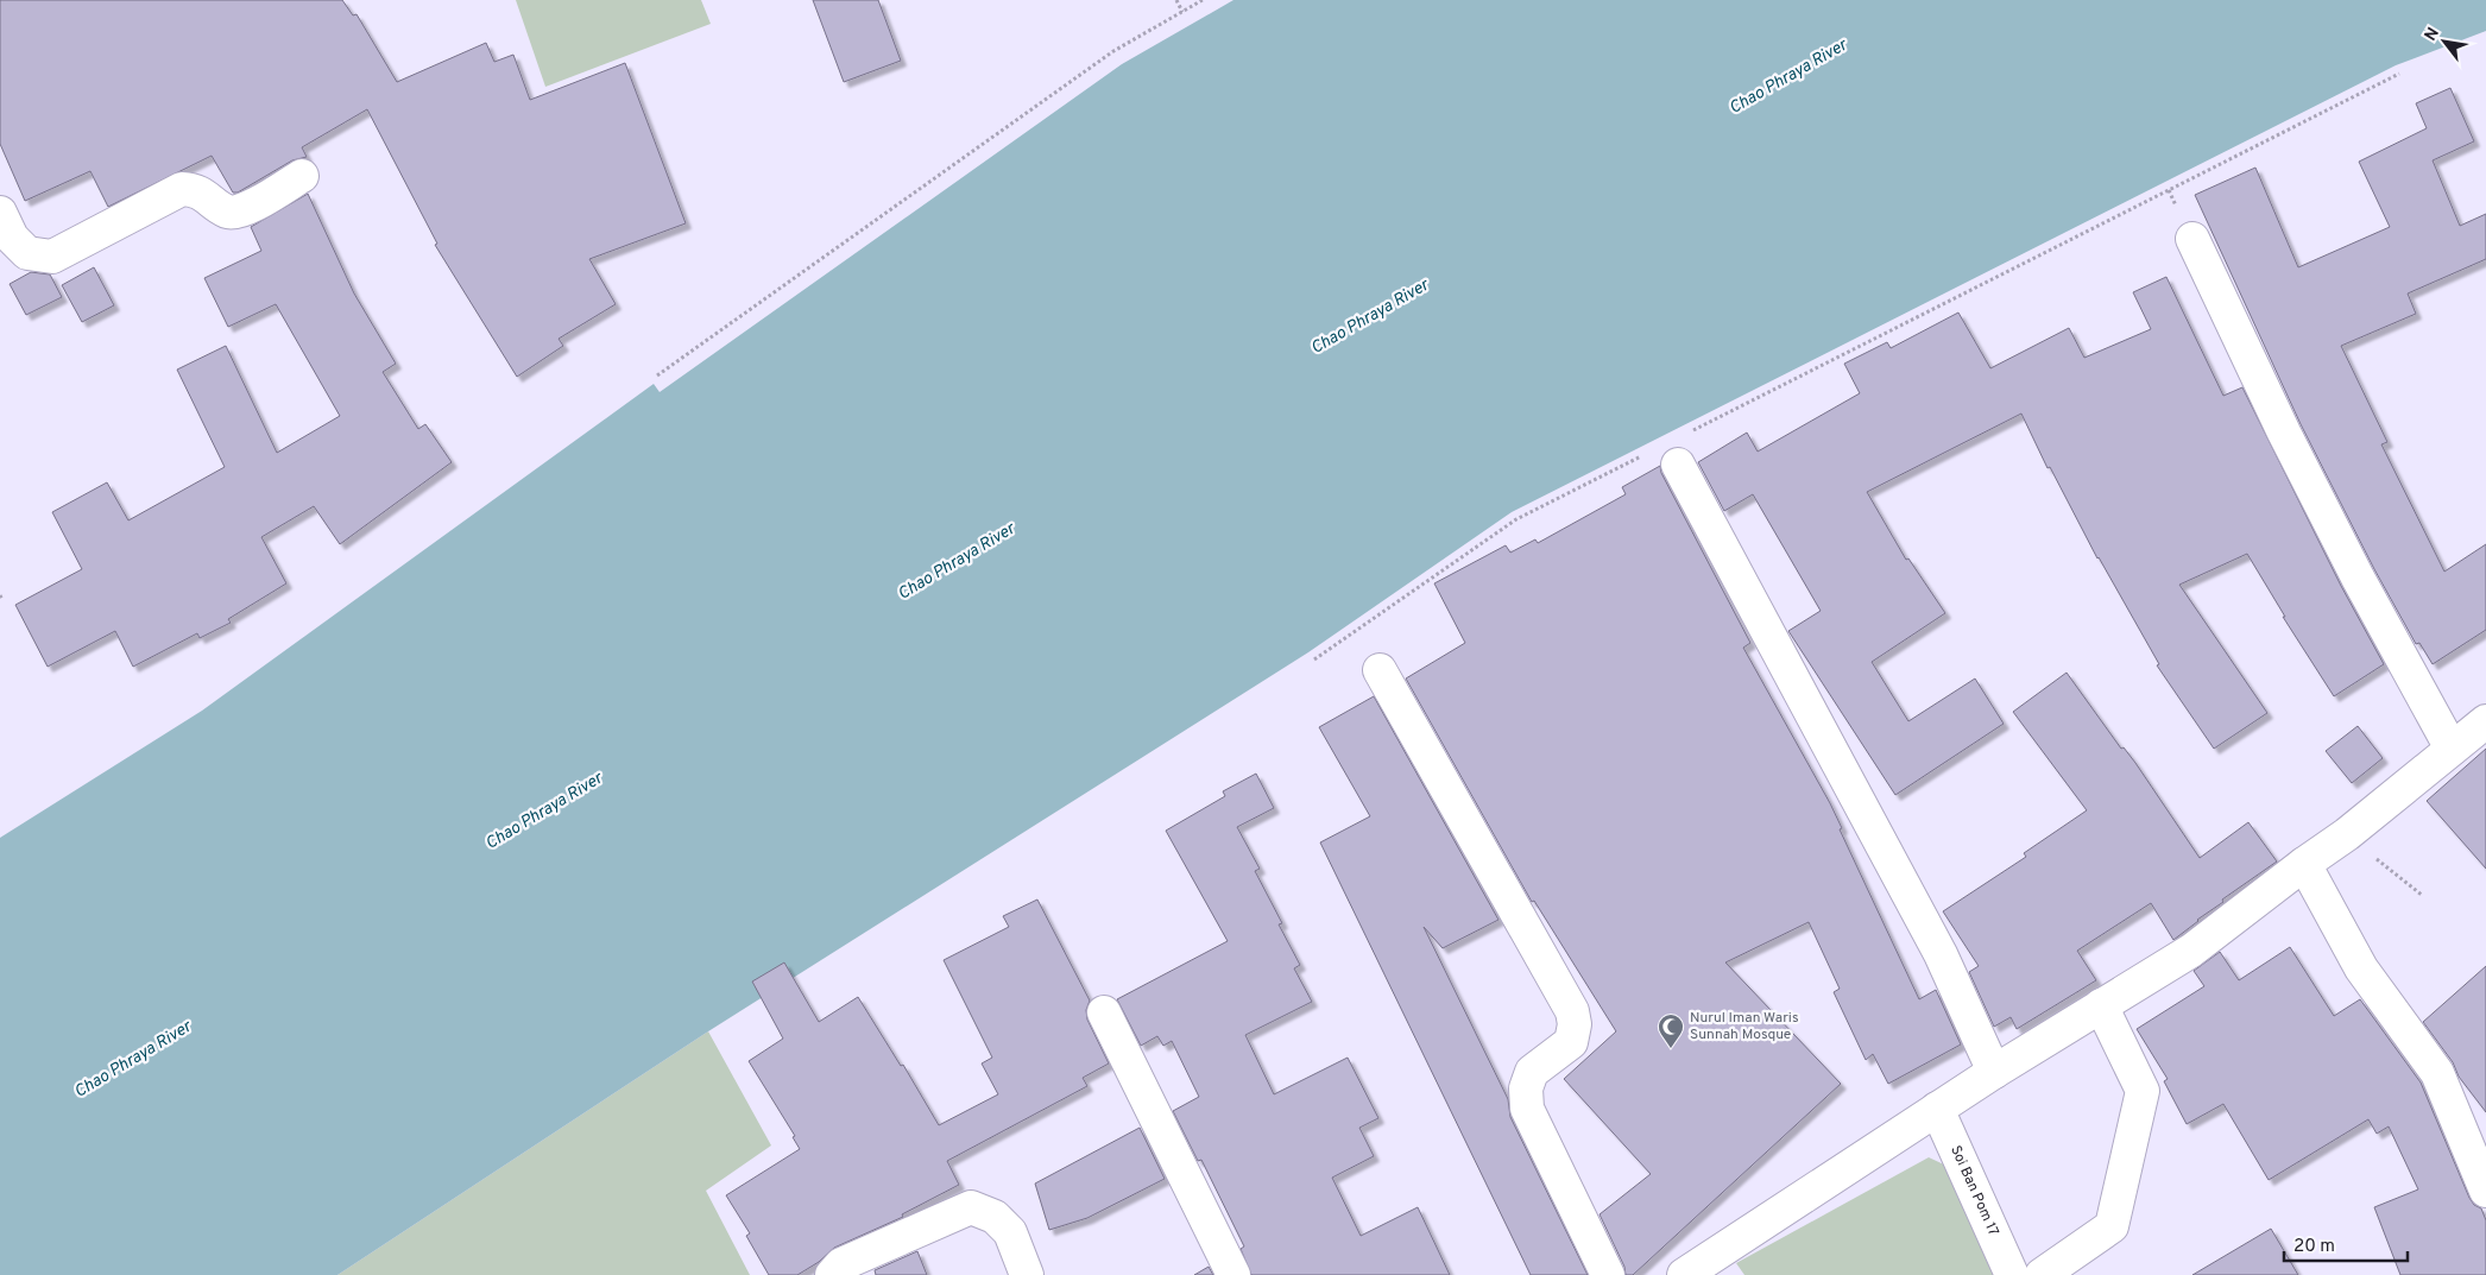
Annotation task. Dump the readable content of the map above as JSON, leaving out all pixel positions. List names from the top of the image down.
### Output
{
  "streets": {
    "street": ["Soi Ban Pom 17"]
  },
  "water": ["Chao Phraya River"],
  "places": {
    "mosque": ["Nurul Iman Waris Sunnah Mosque"]
  },
  "scale_bar": "20 m",
  "north": "top left"
}
